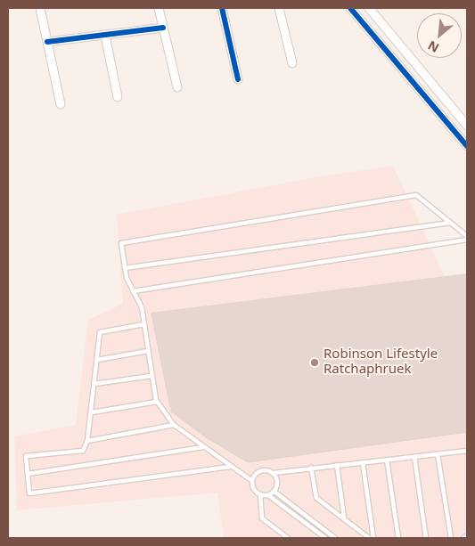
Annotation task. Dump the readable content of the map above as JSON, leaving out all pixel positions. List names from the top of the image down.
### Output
{
  "places": ["Robinson Lifestyle Ratchaphruek"],
  "north": "bottom left"
}
